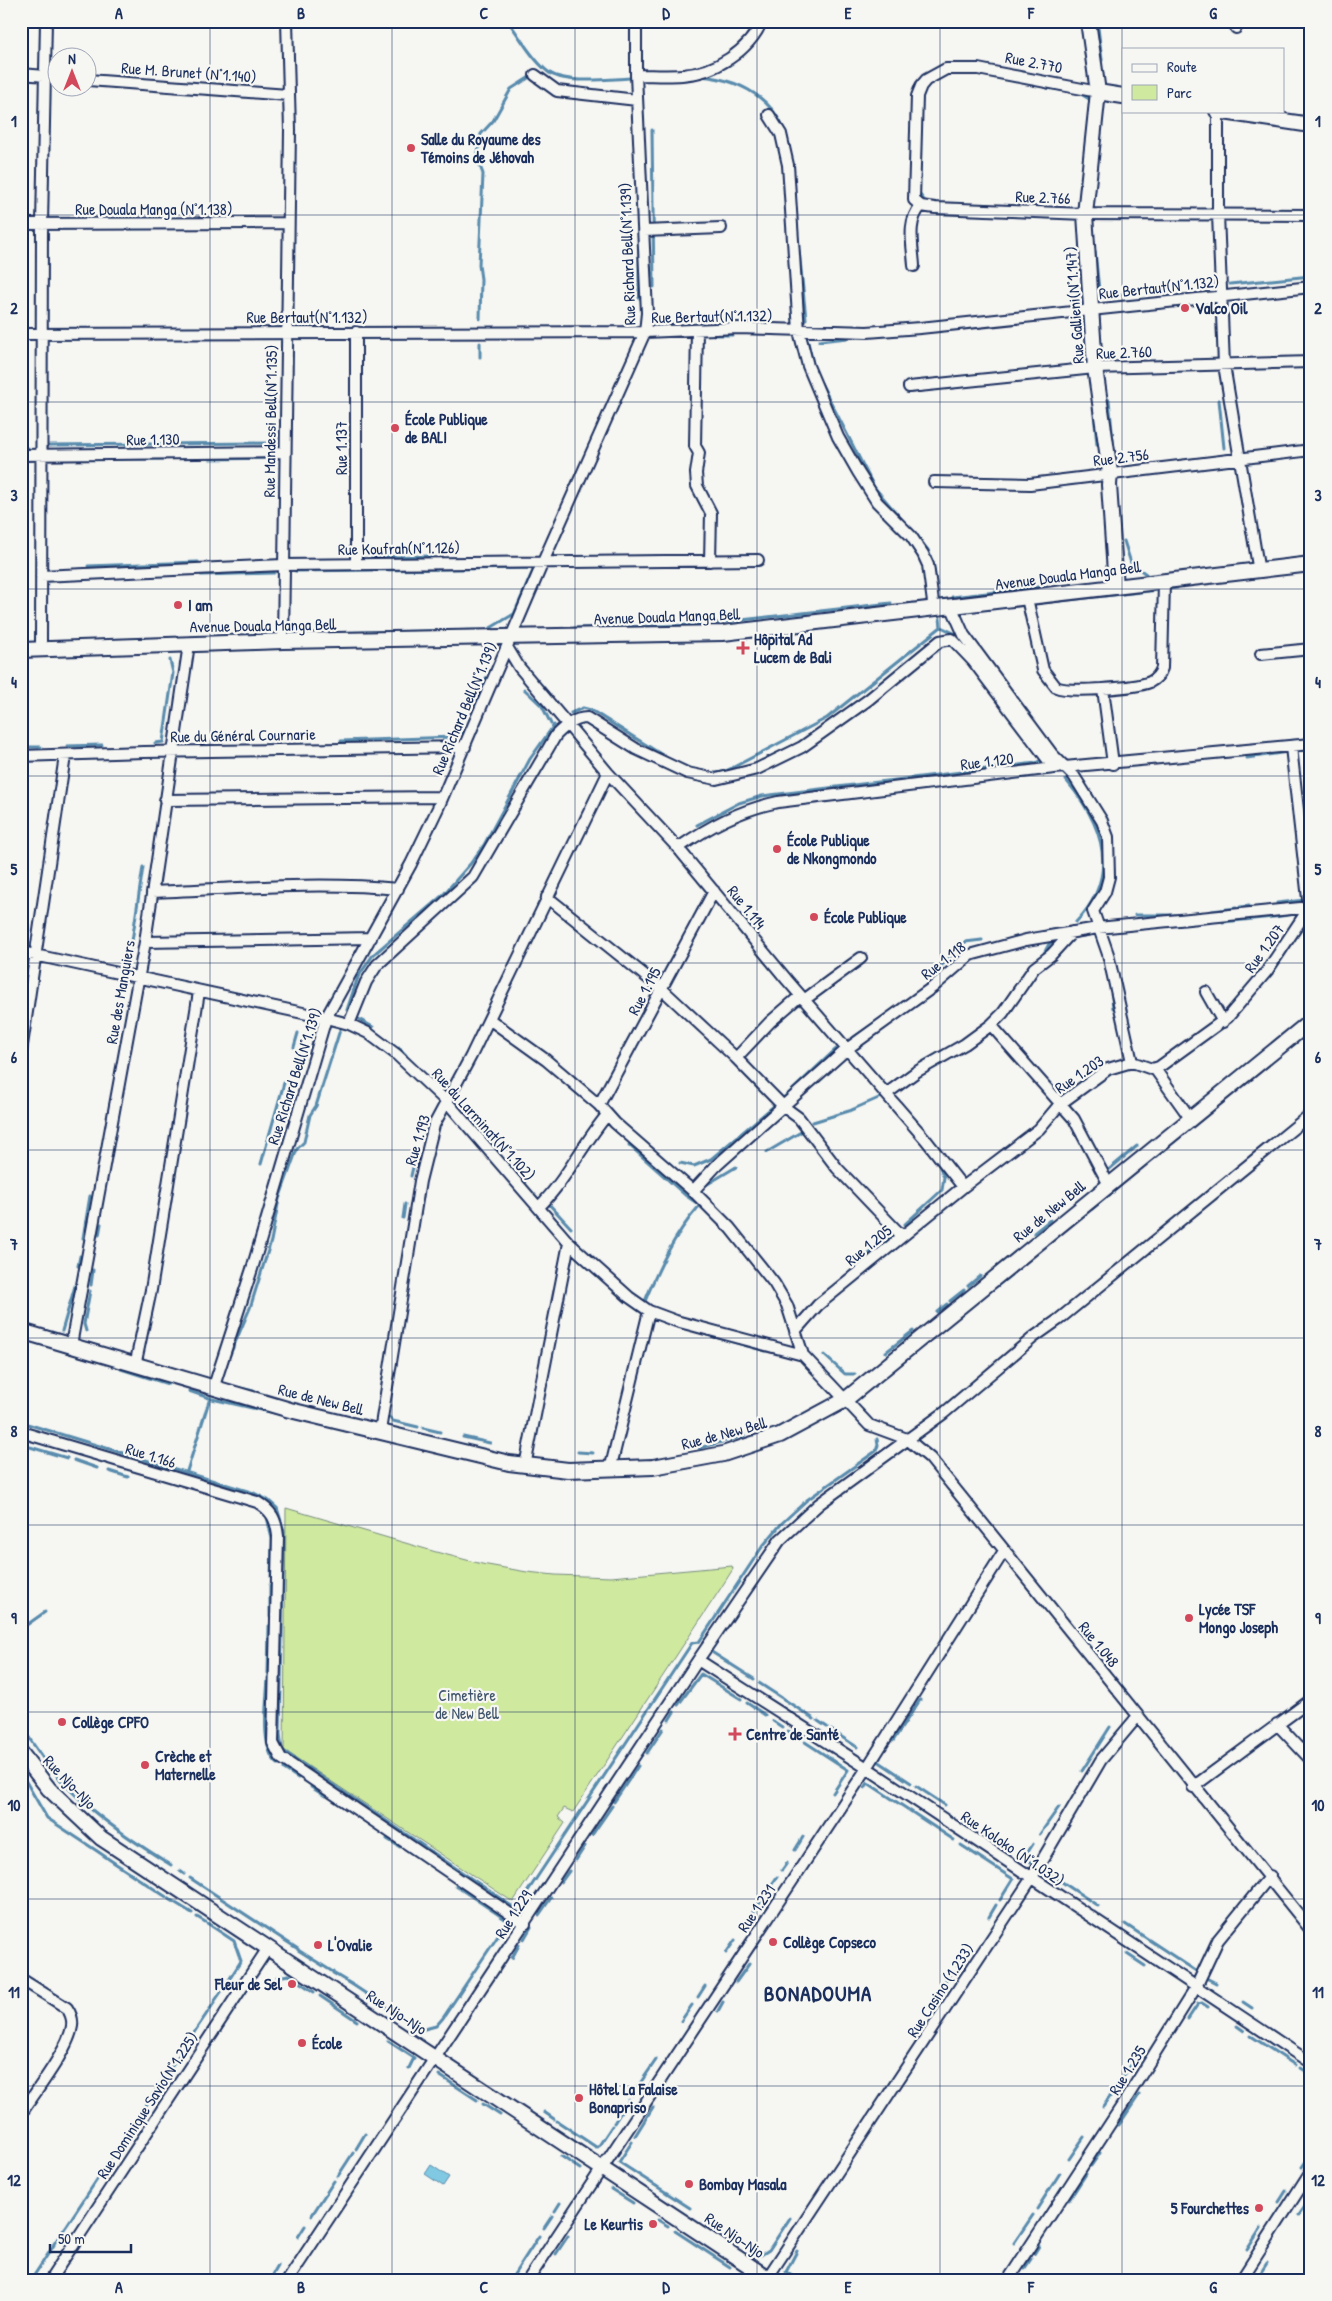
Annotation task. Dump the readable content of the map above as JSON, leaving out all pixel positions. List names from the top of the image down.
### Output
{
  "streets": {
    "main road": [
      "Rue 2.770",
      "Rue Gallieni(N°1.147)",
      "Avenue Douala Manga Bell",
      "Rue de New Bell",
      "Rue Njo-Njo"
    ],
    "street": [
      "Rue M. Brunet (N°1.140)",
      "Rue 2.766",
      "Rue Douala Manga (N°1.138)",
      "Rue Richard Bell(N°1.139)",
      "Rue Bertaut(N°1.132)",
      "Rue 2.760",
      "Rue Mandessi Bell(N°1.135)",
      "Rue 1.130",
      "Rue 1.137",
      "Rue 2.756",
      "Rue Koufrah(N°1.126)",
      "Rue du Général Cournarie",
      "Rue 1.120",
      "Rue 1.114",
      "Rue 1.207",
      "Rue 1.118",
      "Rue 1.195",
      "Rue des Manguiers",
      "Rue 1.203",
      "Rue du Larminat(N°1.102)",
      "Rue 1.193",
      "Rue 1.205",
      "Rue 1.166",
      "Rue 1.048",
      "Rue Koloko (N°1.032)",
      "Rue 1.231",
      "Rue 1.229",
      "Rue Casino (1.233)",
      "Rue 1.235",
      "Rue Dominique Savio(N°1.225)"
    ]
  },
  "crossings": [
    ["Rue 2.770", "Rue 2.766"],
    ["Rue 2.770", "Rue Gallieni(N°1.147)"],
    ["Rue M. Brunet (N°1.140)", "Rue Mandessi Bell(N°1.135)"],
    ["Rue 2.766", "Rue Gallieni(N°1.147)"],
    ["Rue Douala Manga (N°1.138)", "Rue Mandessi Bell(N°1.135)"],
    ["Rue Richard Bell(N°1.139)", "Rue Bertaut(N°1.132)"],
    ["Rue Richard Bell(N°1.139)", "Rue Koufrah(N°1.126)"],
    ["Rue Richard Bell(N°1.139)", "Avenue Douala Manga Bell"],
    ["Rue Richard Bell(N°1.139)", "Rue du Général Cournarie"],
    ["Rue Richard Bell(N°1.139)", "Rue 1.114"],
    ["Rue Richard Bell(N°1.139)", "Rue du Larminat(N°1.102)"],
    ["Rue Richard Bell(N°1.139)", "Rue de New Bell"],
    ["Rue Bertaut(N°1.132)", "Rue Gallieni(N°1.147)"],
    ["Rue Bertaut(N°1.132)", "Rue Mandessi Bell(N°1.135)"],
    ["Rue Bertaut(N°1.132)", "Rue 1.137"],
    ["Rue Gallieni(N°1.147)", "Rue 2.760"],
    ["Rue Gallieni(N°1.147)", "Rue 2.756"],
    ["Rue Gallieni(N°1.147)", "Avenue Douala Manga Bell"],
    ["Rue Mandessi Bell(N°1.135)", "Rue 1.130"],
    ["Rue Mandessi Bell(N°1.135)", "Rue Koufrah(N°1.126)"],
    ["Rue Mandessi Bell(N°1.135)", "Avenue Douala Manga Bell"],
    ["Rue 1.137", "Rue Koufrah(N°1.126)"],
    ["Avenue Douala Manga Bell", "Rue 1.114"],
    ["Avenue Douala Manga Bell", "Rue des Manguiers"],
    ["Rue du Général Cournarie", "Rue des Manguiers"],
    ["Rue 1.120", "Rue 1.114"],
    ["Rue 1.114", "Rue 1.118"],
    ["Rue 1.114", "Rue 1.195"],
    ["Rue 1.114", "Rue 1.203"],
    ["Rue 1.114", "Rue 1.193"],
    ["Rue 1.114", "Rue 1.205"],
    ["Rue 1.207", "Rue 1.118"],
    ["Rue des Manguiers", "Rue du Larminat(N°1.102)"],
    ["Rue des Manguiers", "Rue de New Bell"],
    ["Rue 1.203", "Rue 1.205"],
    ["Rue du Larminat(N°1.102)", "Rue 1.193"],
    ["Rue 1.193", "Rue de New Bell"],
    ["Rue de New Bell", "Rue 1.048"],
    ["Rue 1.166", "Rue 1.229"],
    ["Rue 1.048", "Rue 1.231"],
    ["Rue 1.048", "Rue 1.229"],
    ["Rue 1.048", "Rue Casino (1.233)"],
    ["Rue 1.048", "Rue 1.235"],
    ["Rue Njo-Njo", "Rue 1.231"],
    ["Rue Njo-Njo", "Rue 1.229"],
    ["Rue Njo-Njo", "Rue Casino (1.233)"],
    ["Rue Njo-Njo", "Rue Dominique Savio(N°1.225)"],
    ["Rue Koloko (N°1.032)", "Rue 1.231"],
    ["Rue Koloko (N°1.032)", "Rue 1.229"],
    ["Rue Koloko (N°1.032)", "Rue Casino (1.233)"],
    ["Rue Koloko (N°1.032)", "Rue 1.235"]
  ],
  "districts": ["BONADOUMA"],
  "parks": ["Cimetière de New Bell"],
  "places": {
    "other": [
      "Salle du Royaume des Témoins de Jéhovah",
      "Valco Oil",
      "École Publique de BALI",
      "I am",
      "École Publique de Nkongmondo",
      "École Publique",
      "Lycée TSF Mongo Joseph",
      "Collège CPFO",
      "Crèche et Maternelle",
      "Collège Copseco",
      "L'Ovalie",
      "Fleur de Sel",
      "École",
      "Hôtel La Falaise Bonapriso",
      "Bombay Masala",
      "5 Fourchettes",
      "Le Keurtis"
    ],
    "health": ["Hôpital Ad Lucem de Bali", "Centre de Santé"]
  },
  "legend": ["Route", "Parc"],
  "scale_bar": "50 m",
  "north": "top",
  "grid": {
    "columns": [
      "A",
      "B",
      "C",
      "D",
      "E",
      "F",
      "G"
    ],
    "rows": [
      "1",
      "2",
      "3",
      "4",
      "5",
      "6",
      "7",
      "8",
      "9",
      "10",
      "11",
      "12"
    ]
  }
}
